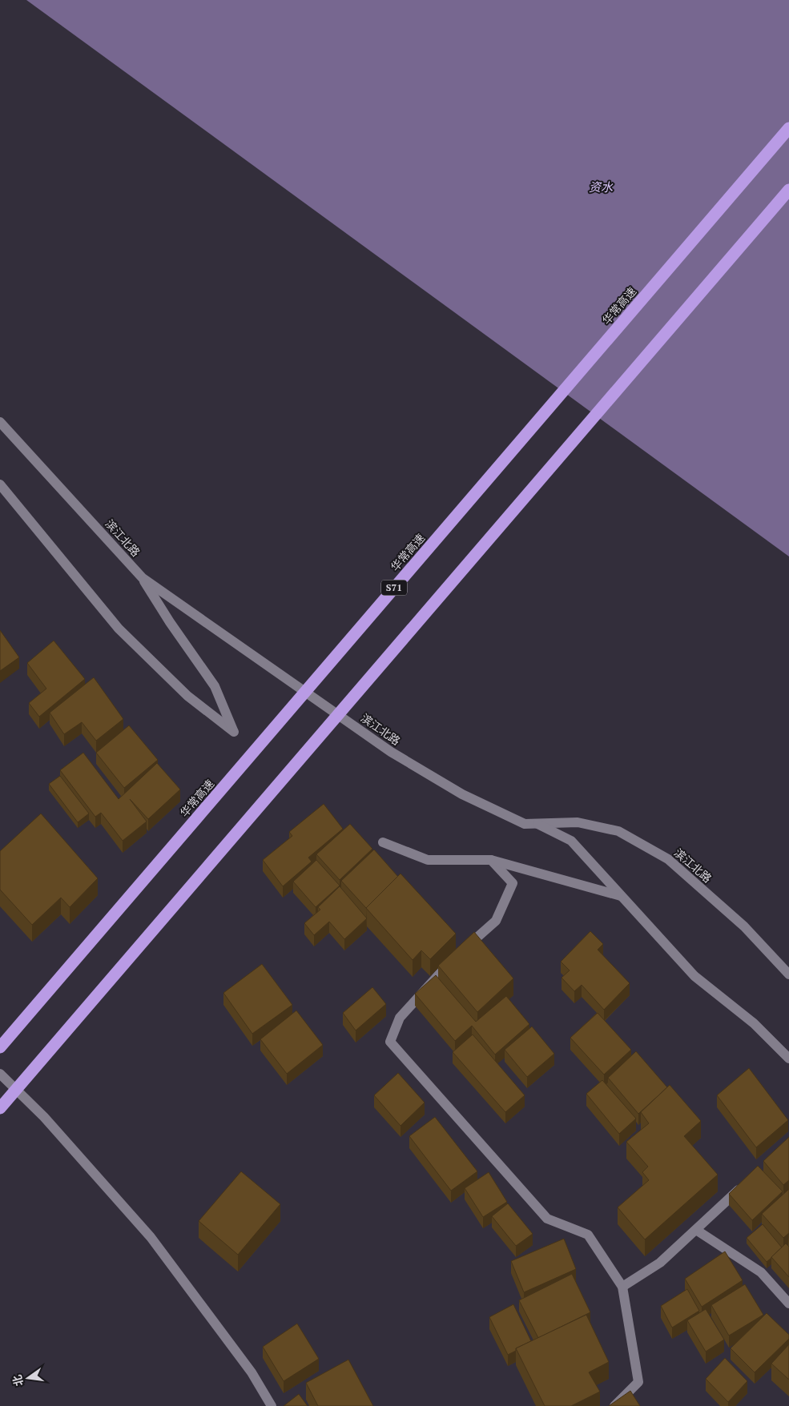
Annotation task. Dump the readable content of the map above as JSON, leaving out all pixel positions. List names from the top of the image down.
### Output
{
  "streets": {
    "highway": ["华常高速", "S71"],
    "street": ["滨江北路"]
  },
  "water": ["资水"],
  "north": "left"
}
